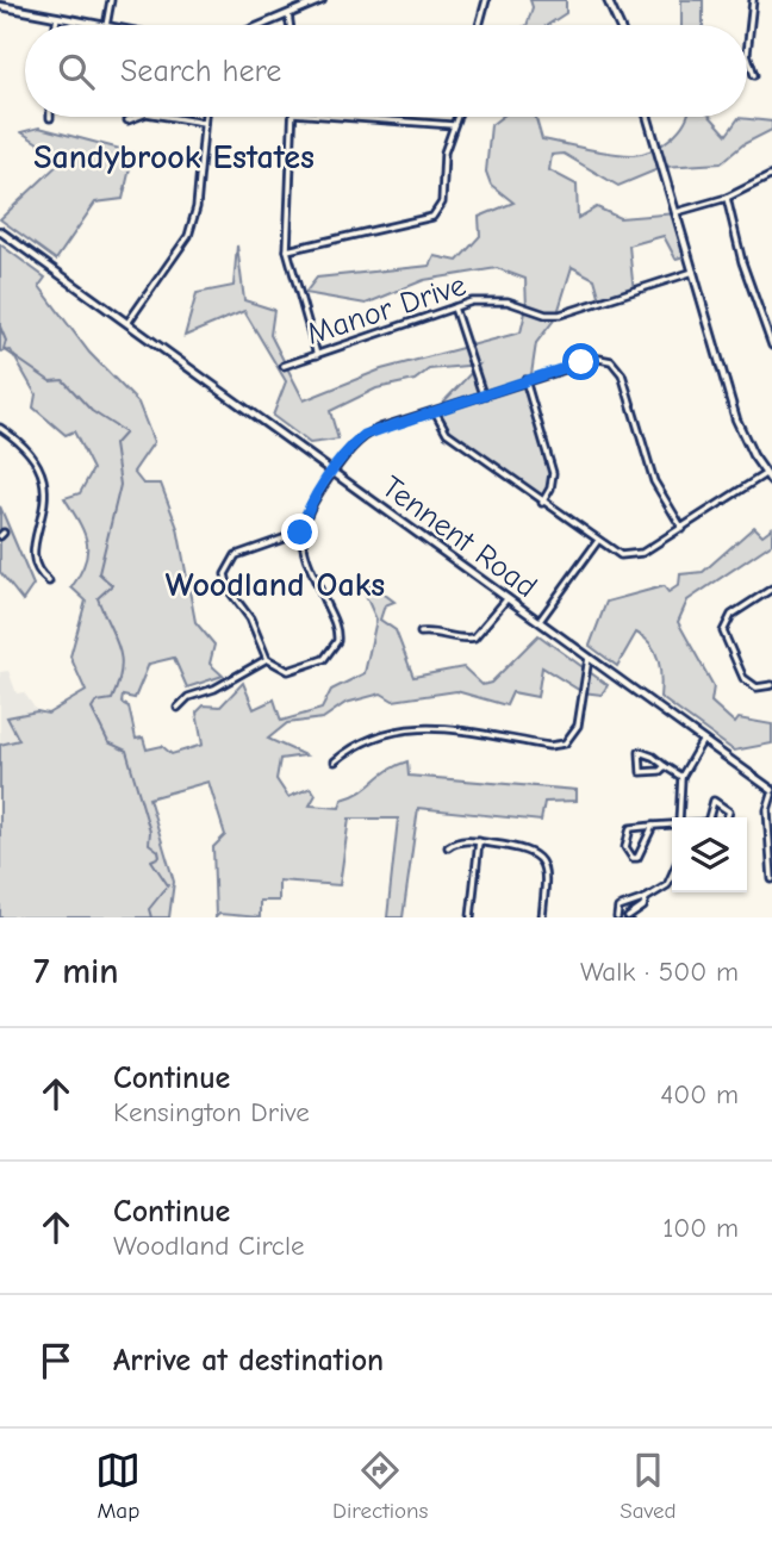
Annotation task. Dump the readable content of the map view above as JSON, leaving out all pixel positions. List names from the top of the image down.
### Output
{
  "streets": {
    "street": ["Manor Drive", "Tennent Road"]
  },
  "districts": ["Sandybrook Estates", "Woodland Oaks"],
  "page": {
    "search": "Search here",
    "heading": ["7 min", "Walk · 500 m"],
    "list": [
      ["Continue", "Kensington Drive", "400 m"],
      ["Continue", "Woodland Circle", "100 m"],
      "Arrive at destination"
    ],
    "nav": ["Map", "Directions", "Saved"]
  }
}
